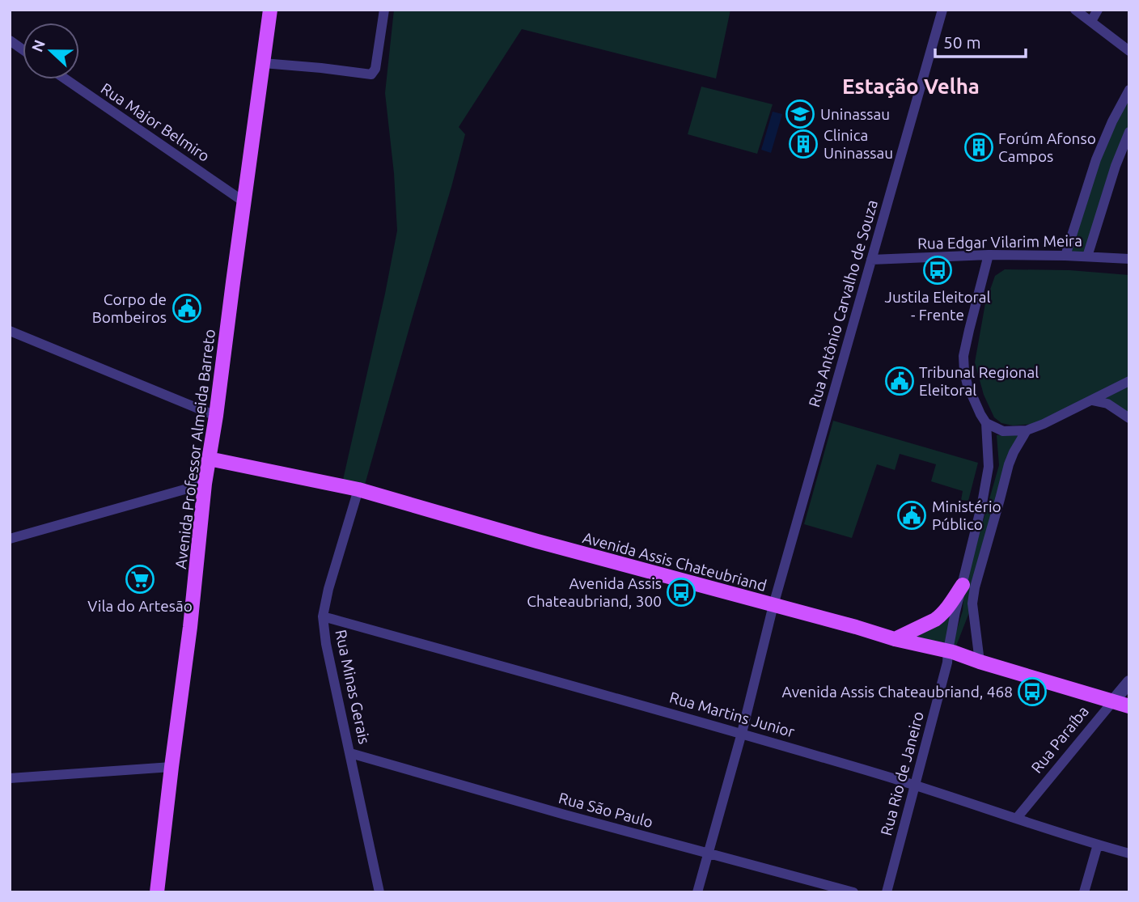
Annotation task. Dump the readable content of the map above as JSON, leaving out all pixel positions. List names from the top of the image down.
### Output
{
  "streets": {
    "main road": ["Avenida Professor Almeida Barreto", "Avenida Assis Chateubriand"],
    "street": [
      "Rua Major Belmiro",
      "Rua Edgar Vilarim Meira",
      "Rua Antônio Carvalho de Souza",
      "Rua Minas Gerais",
      "Rua Martins Junior",
      "Rua Paraíba",
      "Rua Rio de Janeiro",
      "Rua São Paulo"
    ]
  },
  "crossings": [
    ["Rua Major Belmiro", "Avenida Professor Almeida Barreto"],
    ["Rua Edgar Vilarim Meira", "Rua Antônio Carvalho de Souza"],
    ["Rua Antônio Carvalho de Souza", "Avenida Assis Chateubriand"],
    ["Rua Antônio Carvalho de Souza", "Rua Martins Junior"],
    ["Rua Antônio Carvalho de Souza", "Rua São Paulo"],
    ["Avenida Professor Almeida Barreto", "Avenida Assis Chateubriand"],
    ["Avenida Assis Chateubriand", "Rua Minas Gerais"],
    ["Avenida Assis Chateubriand", "Rua Paraíba"],
    ["Avenida Assis Chateubriand", "Rua Rio de Janeiro"],
    ["Rua Minas Gerais", "Rua Martins Junior"],
    ["Rua Minas Gerais", "Rua São Paulo"],
    ["Rua Martins Junior", "Rua Paraíba"],
    ["Rua Martins Junior", "Rua Rio de Janeiro"]
  ],
  "districts": ["Estação Velha"],
  "places": {
    "school or university": ["Uninassau"],
    "building": ["Clinica Uninassau", "Forúm Afonso Campos"],
    "bus stop": ["Justila Eleitoral - Frente", "Avenida Assis Chateaubriand, 300", "Avenida Assis Chateaubriand, 468"],
    "public building": ["Corpo de Bombeiros", "Tribunal Regional Eleitoral", "Ministério Público"],
    "supermarket": ["Vila do Artesão"]
  },
  "scale_bar": "50 m",
  "north": "left"
}
